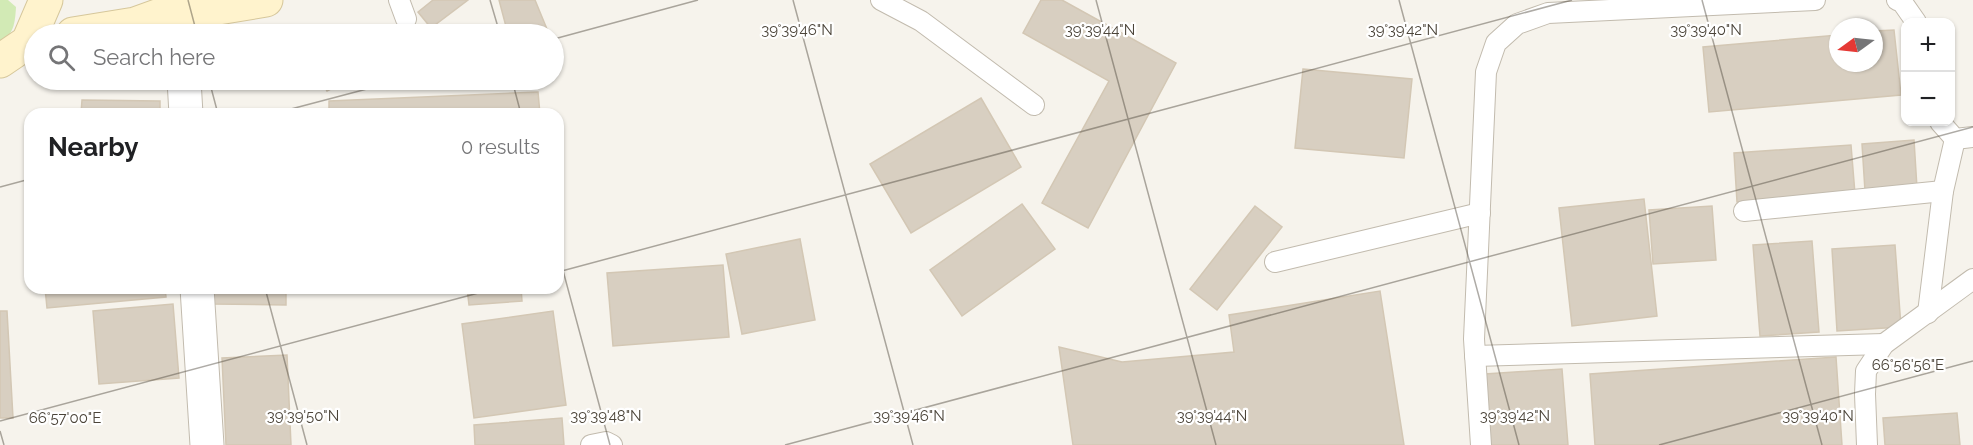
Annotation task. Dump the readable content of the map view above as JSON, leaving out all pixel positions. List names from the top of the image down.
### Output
{
  "north": "left",
  "page": {
    "map_buttons": ["+", "−"],
    "search": "Search here",
    "heading": ["Nearby", "0 results"]
  },
  "coordinates": [
    "39°39'46\"N",
    "39°39'44\"N",
    "39°39'42\"N",
    "39°39'40\"N",
    "66°56'56\"E",
    "39°39'50\"N",
    "39°39'48\"N",
    "66°57'00\"E"
  ]
}
